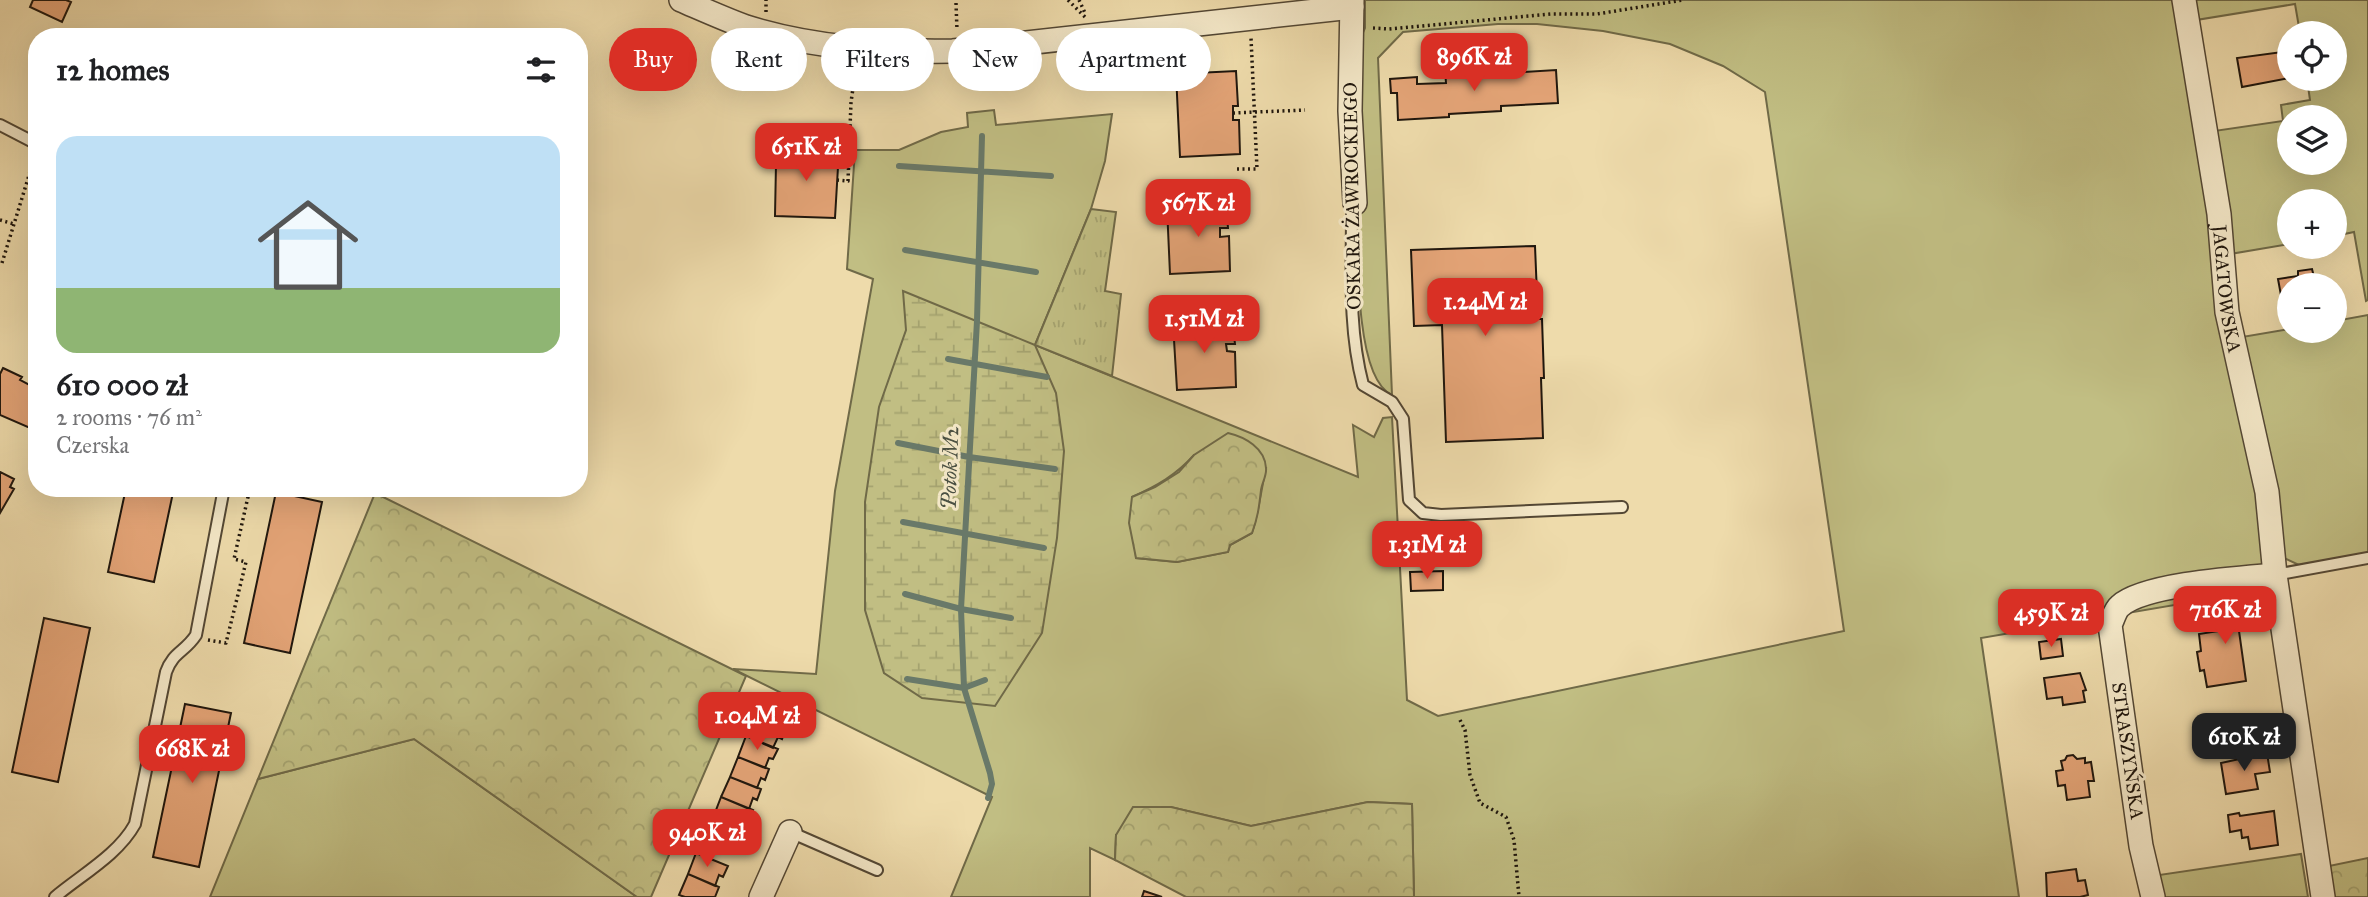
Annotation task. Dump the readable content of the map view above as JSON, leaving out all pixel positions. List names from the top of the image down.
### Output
{
  "streets": {
    "street": ["OSKARA ŻAWROCKIEGO", "JAGATOWSKA", "STRASZYŃSKA"]
  },
  "crossings": [
    ["JAGATOWSKA", "STRASZYŃSKA"]
  ],
  "water": ["Potok M2"],
  "page": {
    "map_buttons": ["+", "−"],
    "chip": [
      "Buy",
      "Rent",
      "Filters",
      "New",
      "Apartment"
    ],
    "heading": "12 homes",
    "price": [
      "896K zł",
      "651K zł",
      "567K zł",
      "1.24M zł",
      "1.51M zł",
      "1.31M zł",
      "716K zł",
      "459K zł",
      "1.04M zł",
      "610K zł",
      "668K zł",
      "940K zł"
    ],
    "list": [
      {
        "name": "610 000 zł",
        "note": "2 rooms · 76 m² · Czerska"
      }
    ]
  }
}
